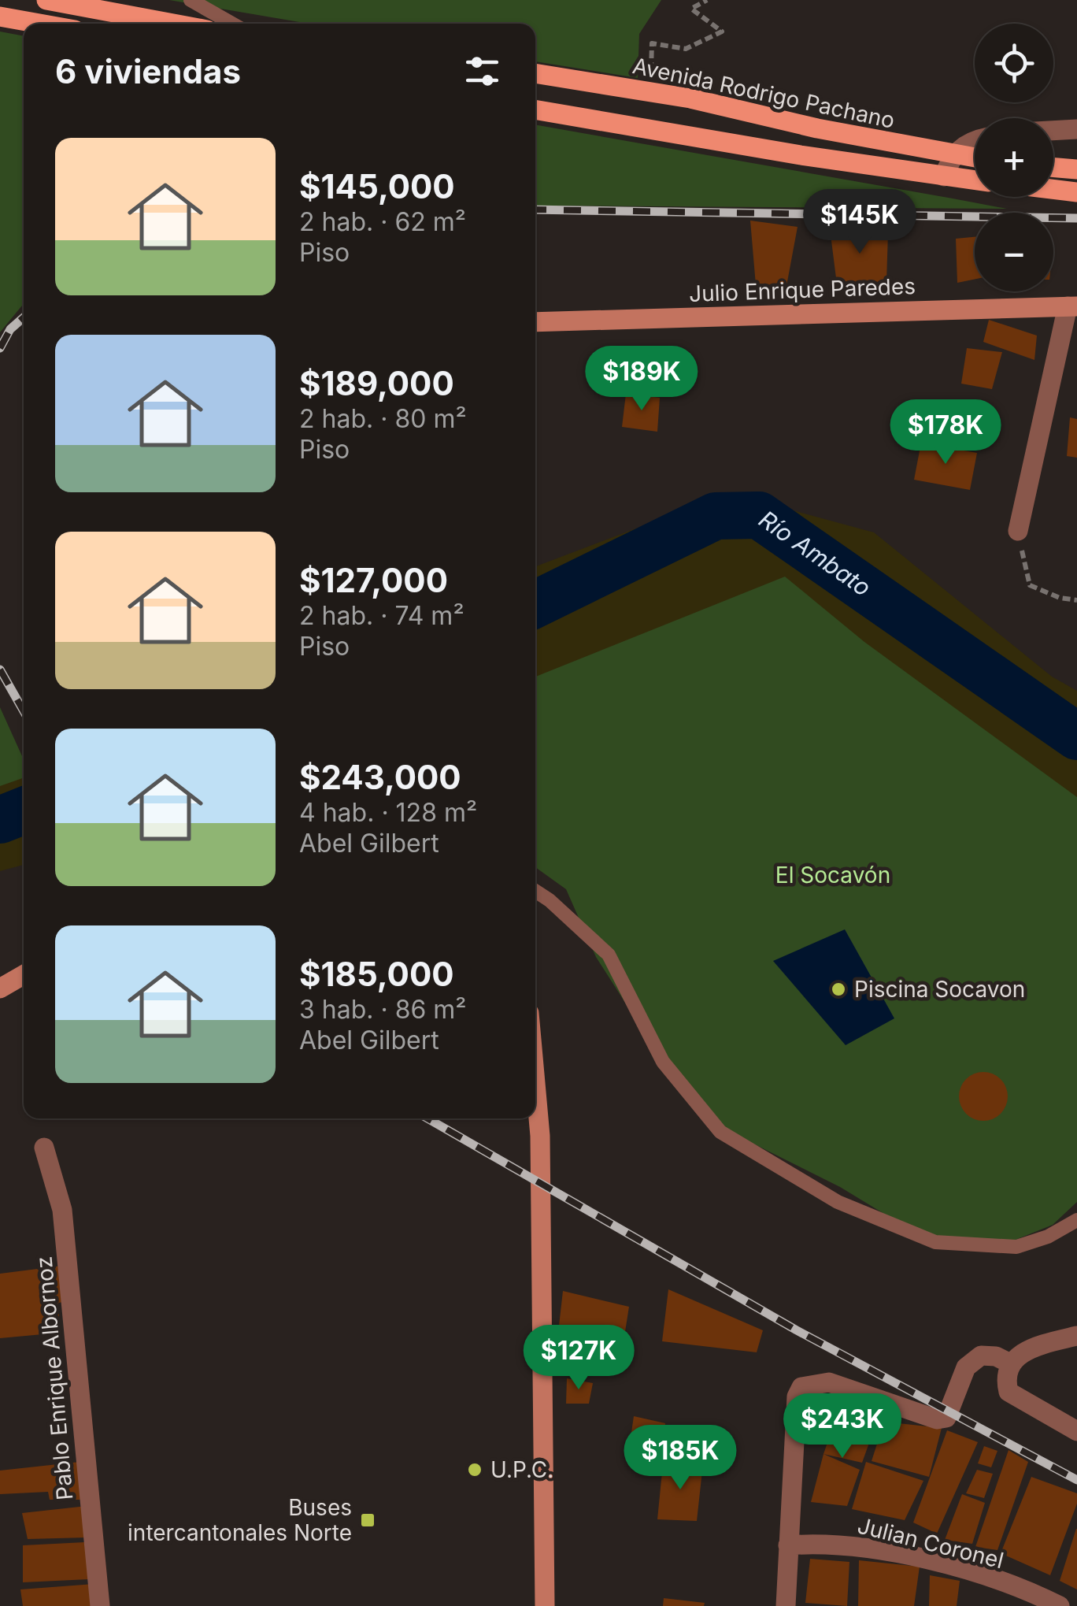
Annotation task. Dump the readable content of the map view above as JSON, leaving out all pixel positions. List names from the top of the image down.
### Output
{
  "streets": {
    "main road": ["Avenida Rodrigo Pachano", "Julio Enrique Paredes"],
    "street": ["Pablo Enrique Albornoz", "Julian Coronel"]
  },
  "water": ["Río Ambato"],
  "parks": ["El Socavón"],
  "places": {
    "other": ["Piscina Socavon", "U.P.C."],
    "transit": ["Buses intercantonales Norte"]
  },
  "page": {
    "map_buttons": ["+", "−"],
    "heading": "6 viviendas",
    "list": [
      {
        "name": "$145,000",
        "note": "2 hab. · 62 m² · Piso"
      },
      {
        "name": "$189,000",
        "note": "2 hab. · 80 m² · Piso"
      },
      {
        "name": "$127,000",
        "note": "2 hab. · 74 m² · Piso"
      },
      {
        "name": "$243,000",
        "note": "4 hab. · 128 m² · Abel Gilbert"
      },
      {
        "name": "$185,000",
        "note": "3 hab. · 86 m² · Abel Gilbert"
      }
    ],
    "price": [
      "$145K",
      "$189K",
      "$178K",
      "$127K",
      "$243K",
      "$185K"
    ]
  }
}
